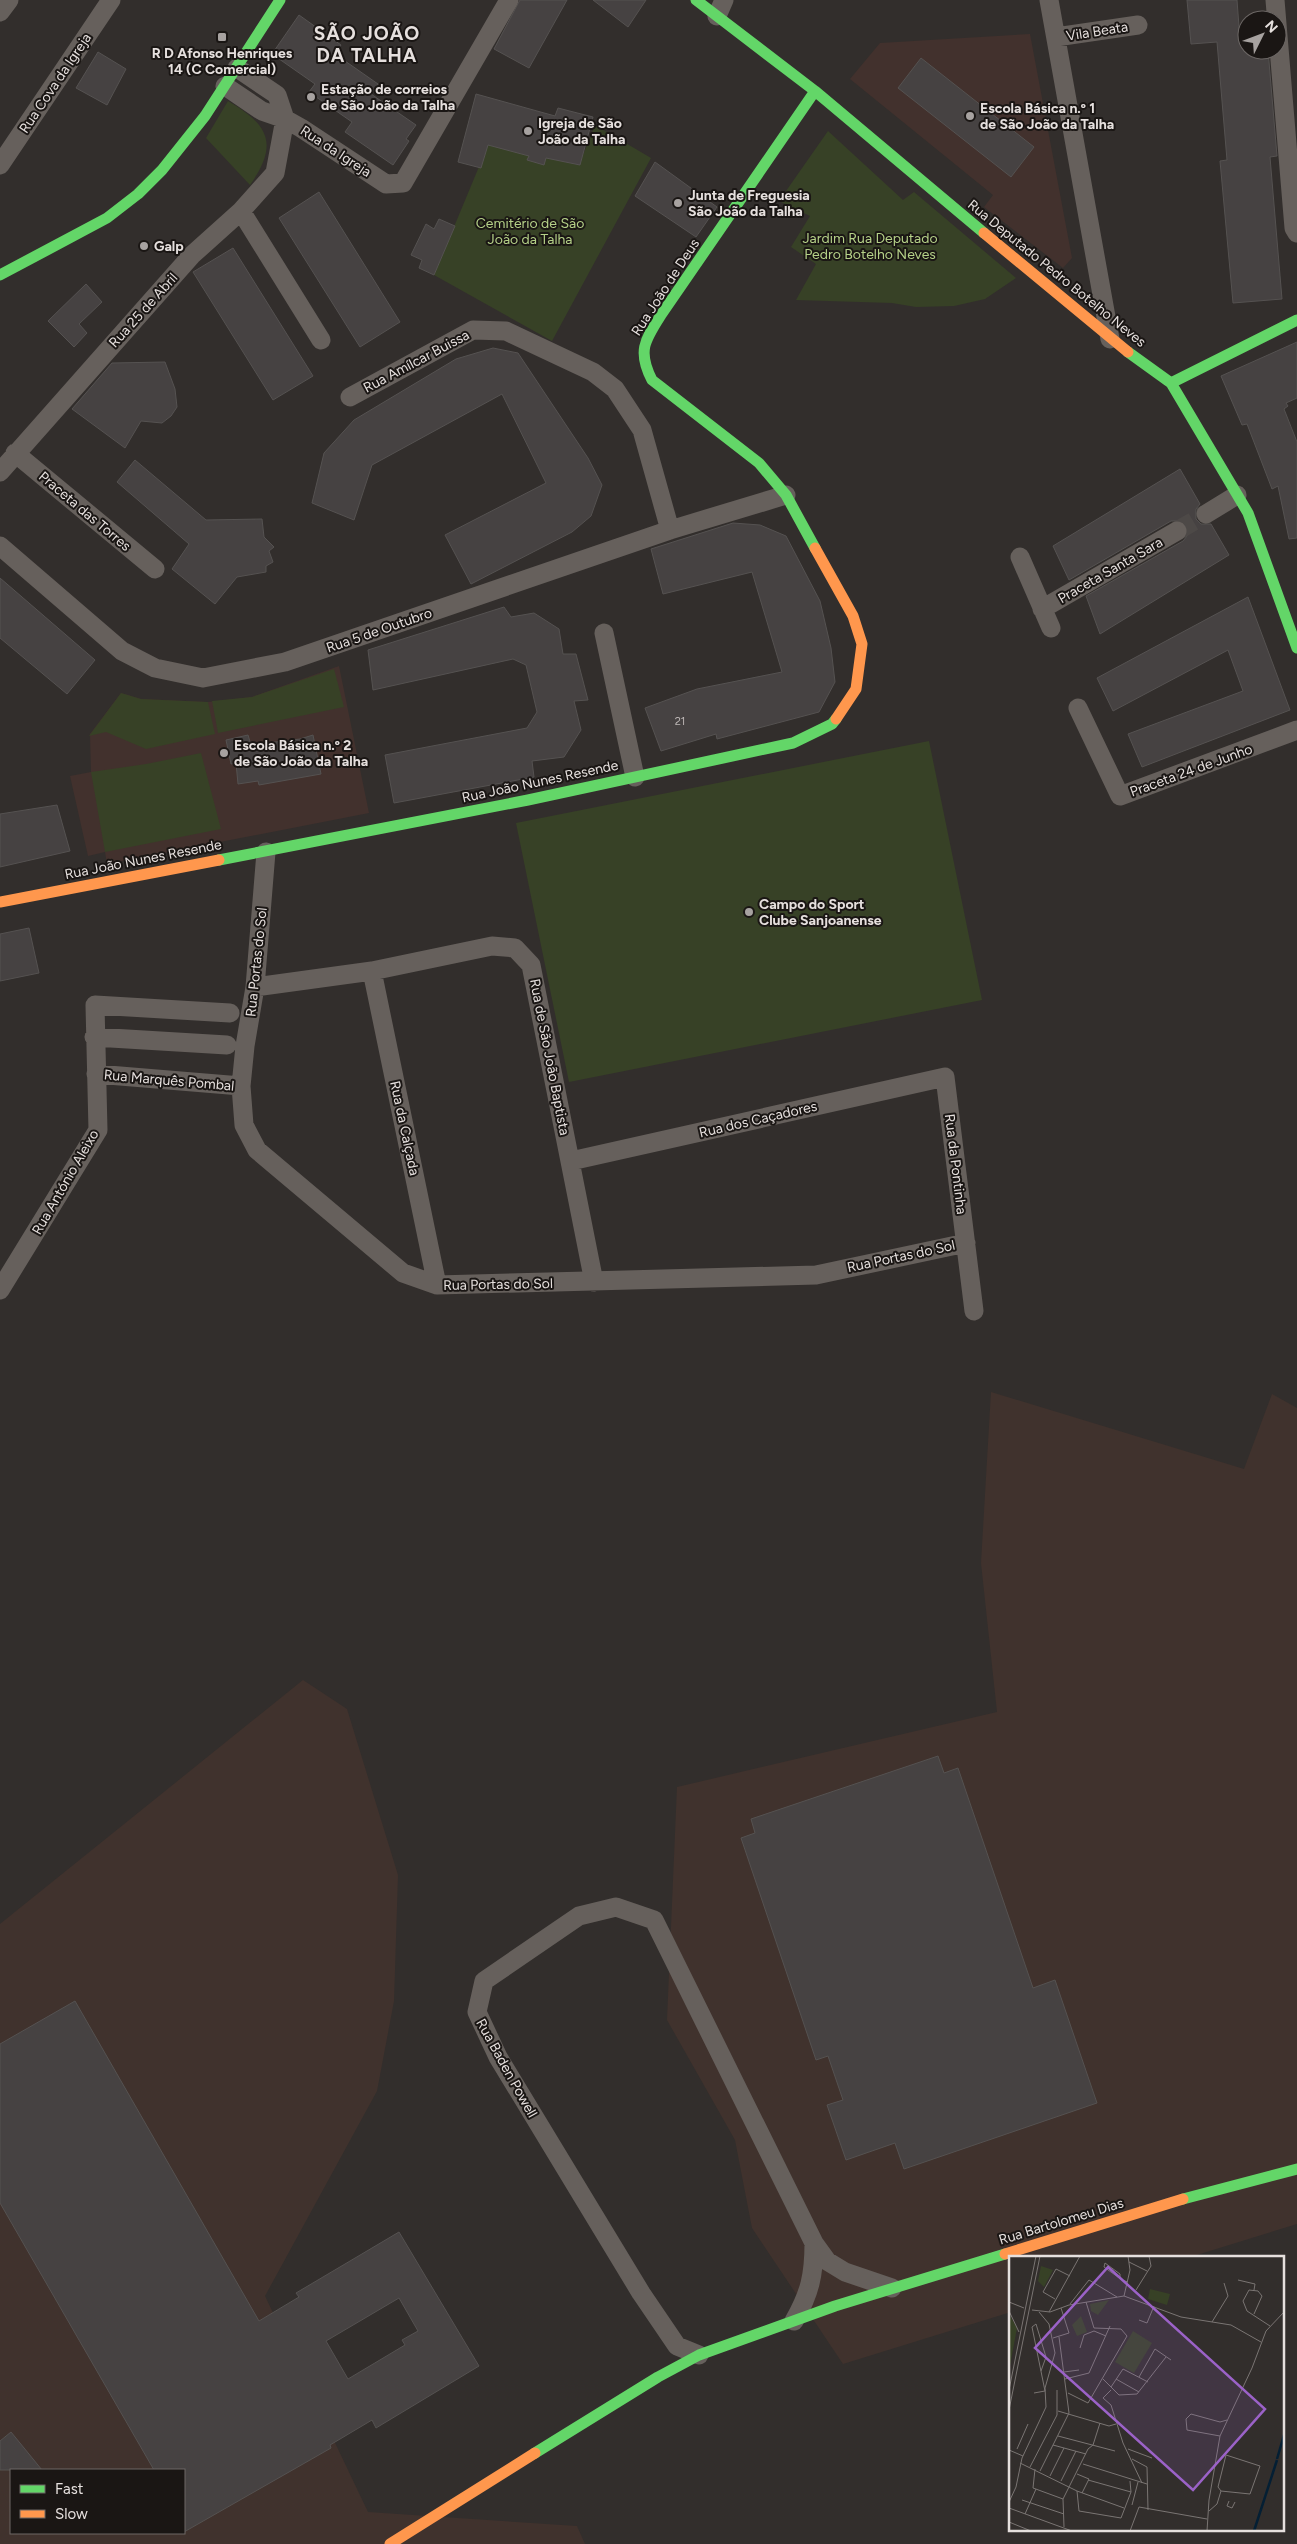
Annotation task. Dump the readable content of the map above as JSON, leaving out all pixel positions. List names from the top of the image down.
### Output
{
  "streets": {
    "street": [
      "Vila Beata",
      "Rua Cova da Igreja",
      "Rua da Igreja",
      "Rua Deputado Pedro Botelho Neves",
      "Rua João de Deus",
      "Rua 25 de Abril",
      "Rua Amílcar Buissa",
      "Praceta das Torres",
      "Praceta Santa Sara",
      "Rua 5 de Outubro",
      "Praceta 24 de Junho",
      "Rua João Nunes Resende",
      "Rua Portas do Sol",
      "Rua de São João Baptista",
      "Rua Marquês Pombal",
      "Rua dos Caçadores",
      "Rua da Calçada",
      "Rua da Pontinha",
      "Rua António Aleixo",
      "Rua Baden Powell",
      "Rua Bartolomeu Dias"
    ]
  },
  "crossings": [
    ["Rua da Igreja", "Rua 25 de Abril"],
    ["Rua Deputado Pedro Botelho Neves", "Rua João de Deus"],
    ["Rua João de Deus", "Rua 5 de Outubro"],
    ["Rua João de Deus", "Rua João Nunes Resende"],
    ["Rua 25 de Abril", "Praceta das Torres"],
    ["Rua Amílcar Buissa", "Rua 5 de Outubro"],
    ["Rua 5 de Outubro", "Rua João Nunes Resende"],
    ["Rua João Nunes Resende", "Rua Portas do Sol"],
    ["Rua Portas do Sol", "Rua de São João Baptista"],
    ["Rua Portas do Sol", "Rua Marquês Pombal"],
    ["Rua Portas do Sol", "Rua da Calçada"],
    ["Rua Portas do Sol", "Rua da Pontinha"],
    ["Rua de São João Baptista", "Rua dos Caçadores"],
    ["Rua de São João Baptista", "Rua da Calçada"],
    ["Rua Marquês Pombal", "Rua António Aleixo"],
    ["Rua dos Caçadores", "Rua da Pontinha"],
    ["Rua Baden Powell", "Rua Bartolomeu Dias"]
  ],
  "districts": ["SÃO JOÃO DA TALHA"],
  "parks": ["Cemitério de São João da Talha", "Jardim Rua Deputado Pedro Botelho Neves"],
  "places": {
    "transit": ["R D Afonso Henriques 14 (C Comercial)"],
    "other": [
      "Estação de correios de São João da Talha",
      "Escola Básica n.º 1 de São João da Talha",
      "Igreja de São João da Talha",
      "Junta de Freguesia São João da Talha",
      "Galp",
      "Escola Básica n.º 2 de São João da Talha",
      "Campo do Sport Clube Sanjoanense"
    ]
  },
  "house_numbers": ["21"],
  "legend": ["Fast", "Slow"],
  "north": "top right"
}
